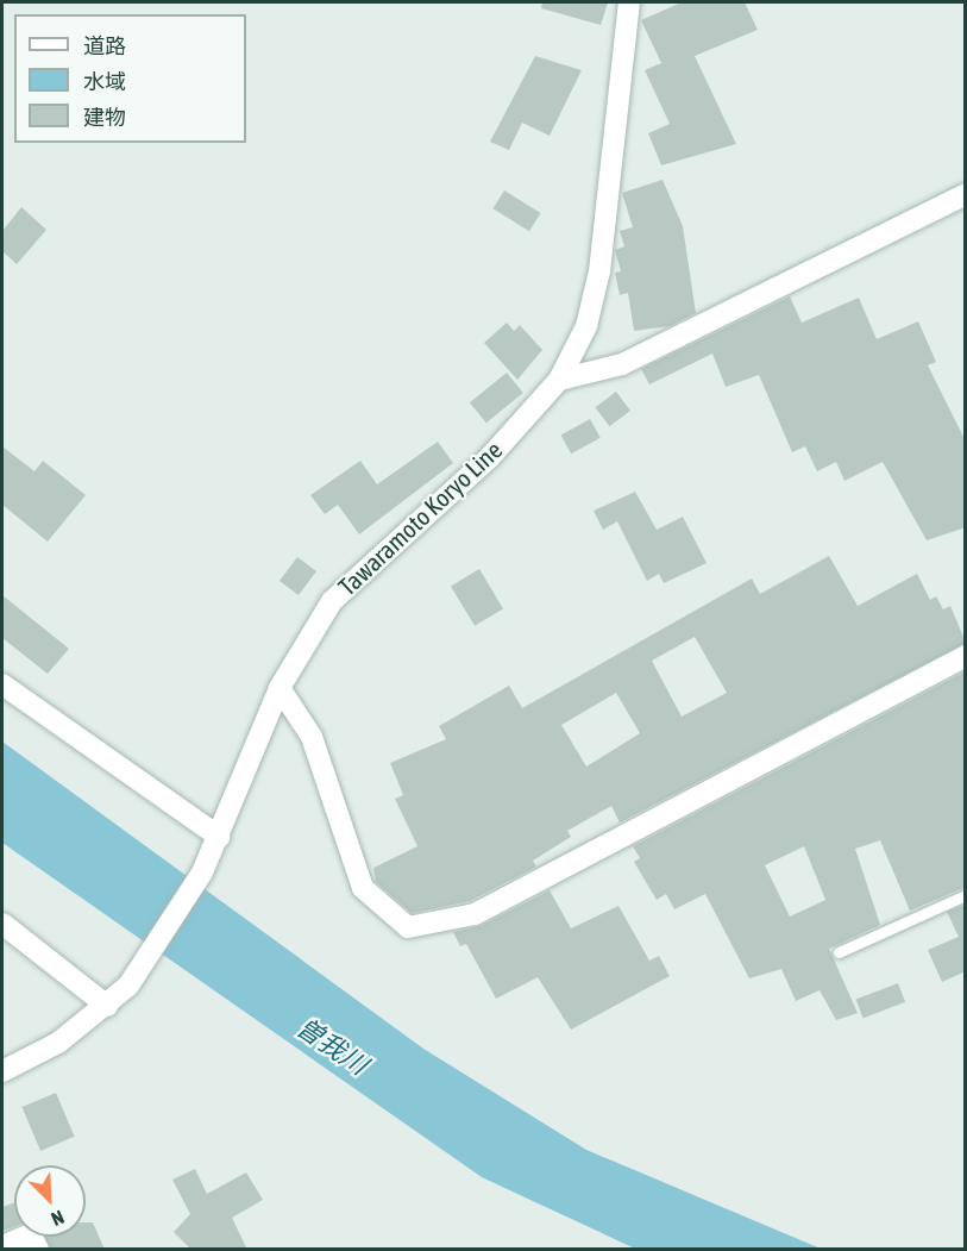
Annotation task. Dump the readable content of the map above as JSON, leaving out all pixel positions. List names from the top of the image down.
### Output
{
  "streets": {
    "street": ["Tawaramoto Koryo Line"]
  },
  "water": ["曽我川"],
  "legend": ["道路", "水域", "建物"],
  "north": "bottom right"
}
